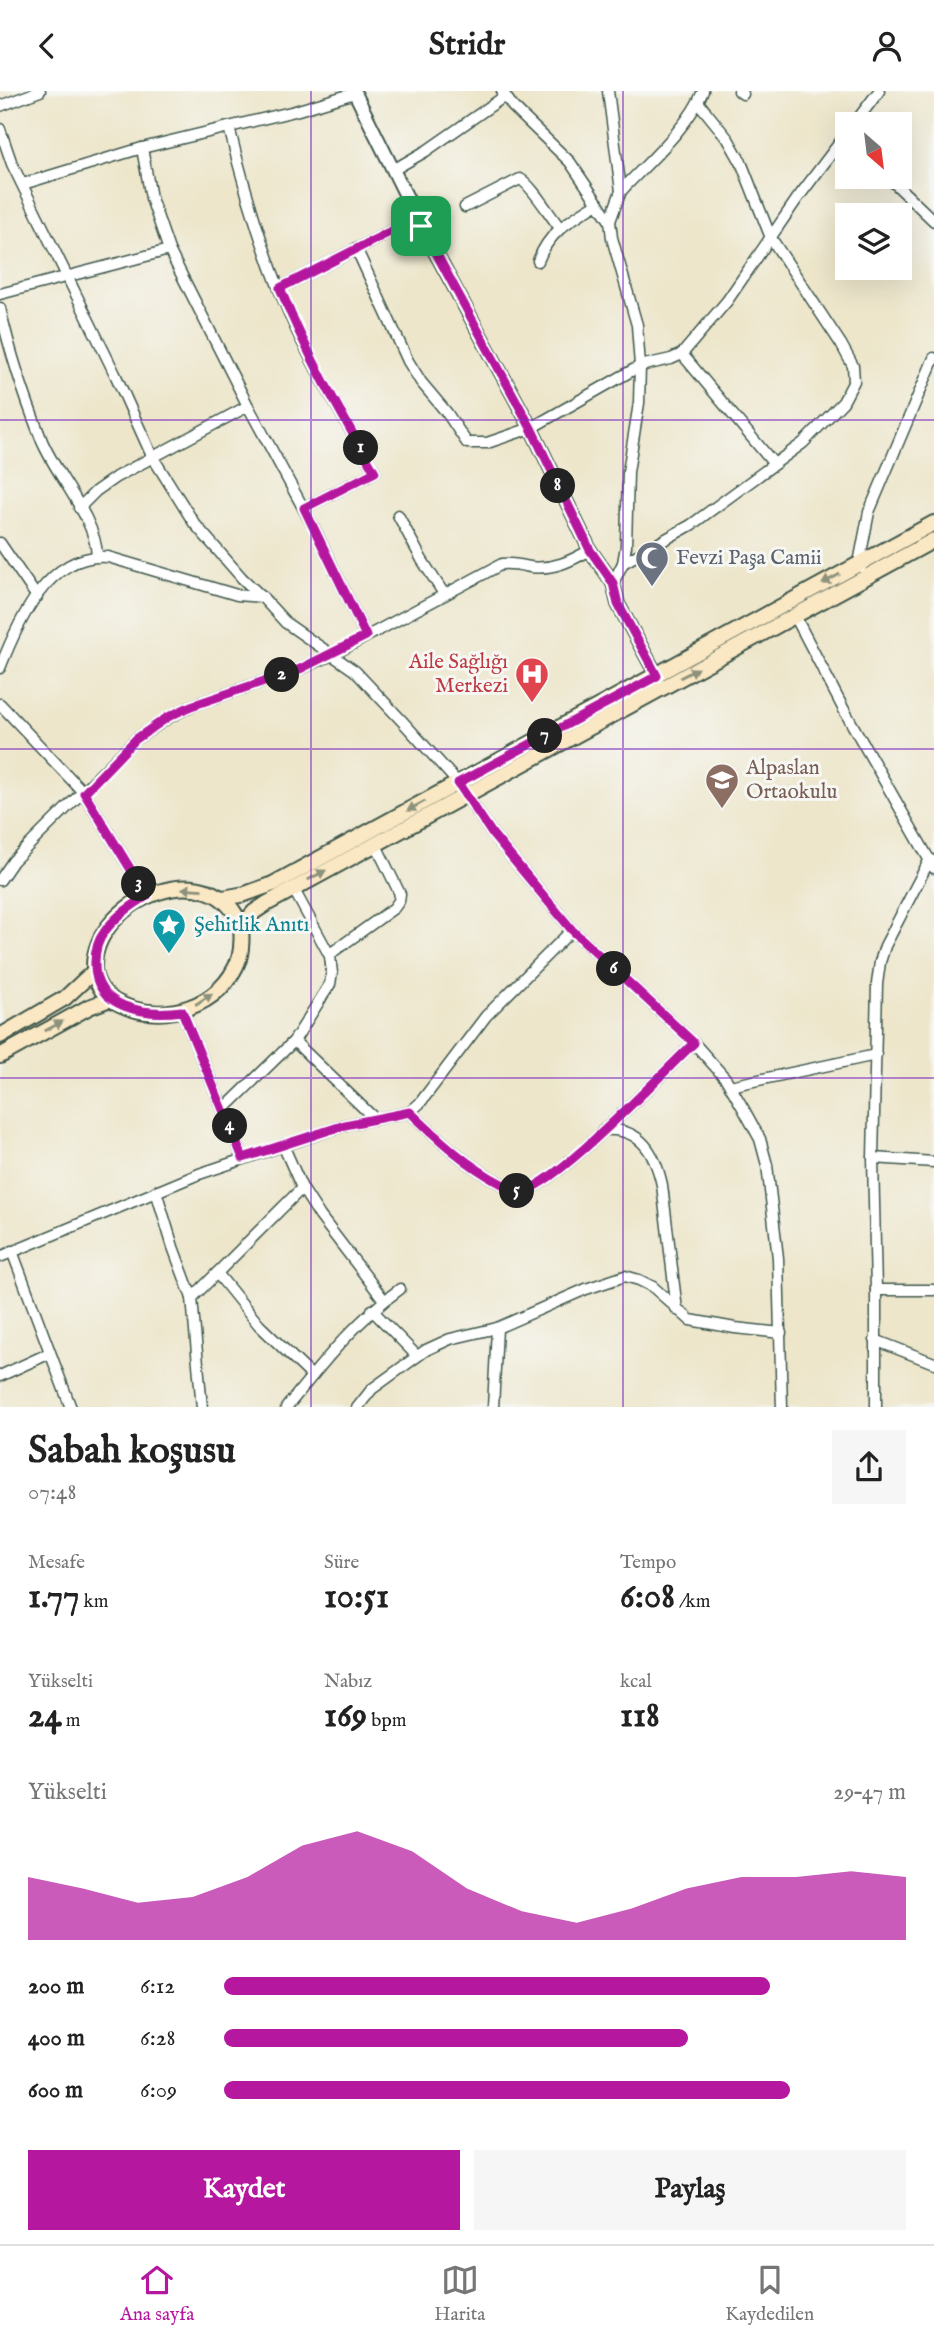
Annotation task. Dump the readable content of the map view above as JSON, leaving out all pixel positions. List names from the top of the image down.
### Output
{
  "places": {
    "mosque": ["Fevzi Paşa Camii"],
    "hospital": ["Aile Sağlığı Merkezi"],
    "school or university": ["Alpaslan Ortaokulu"],
    "place": ["Şehitlik Anıtı"]
  },
  "north": "bottom right",
  "page": {
    "header": "Stridr",
    "pins": [
      "1",
      "8",
      "2",
      "7",
      "3",
      "6",
      "4",
      "5"
    ],
    "heading": ["Sabah koşusu", "07:48"],
    "stats": [
      ["Mesafe", "1.77 km"],
      ["Süre", "10:51"],
      ["Tempo", "6:08 /km"],
      ["Yükselti", "24 m"],
      ["Nabız", "169 bpm"],
      ["kcal", "118"]
    ],
    "chart": ["Yükselti", "29–47 m"],
    "list": [
      {
        "name": "200 m",
        "note": "6:12"
      },
      {
        "name": "400 m",
        "note": "6:28"
      },
      {
        "name": "600 m",
        "note": "6:09"
      }
    ],
    "buttons": ["Kaydet", "Paylaş"],
    "tabs": ["Ana sayfa", "Harita", "Kaydedilen"]
  }
}
